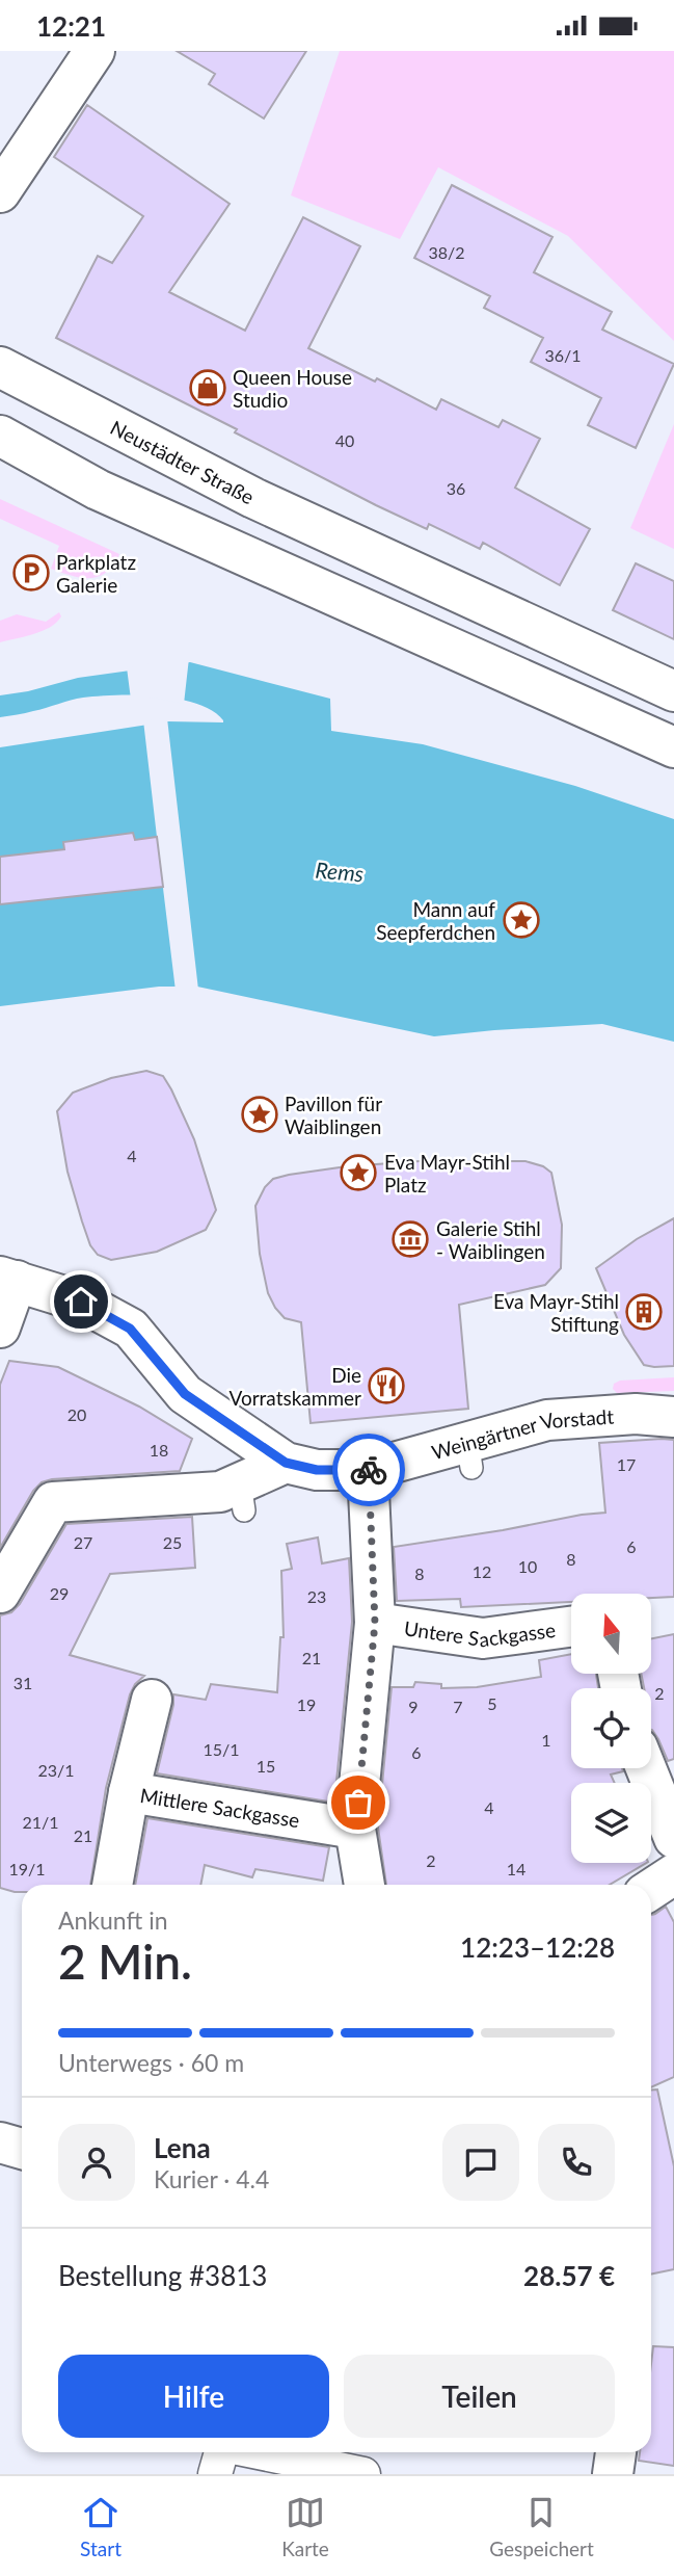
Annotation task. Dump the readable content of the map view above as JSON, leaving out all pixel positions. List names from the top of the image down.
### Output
{
  "streets": {
    "street": [
      "Neustädter Straße",
      "Weingärtner Vorstadt",
      "Untere Sackgasse",
      "Mittlere Sackgasse"
    ]
  },
  "water": ["Rems"],
  "places": {
    "shop": ["Queen House Studio"],
    "parking": ["Parkplatz Galerie"],
    "place": ["Mann auf Seepferdchen", "Pavillon für Waiblingen", "Eva Mayr-Stihl Platz"],
    "museum": ["Galerie Stihl - Waiblingen"],
    "building": ["Eva Mayr-Stihl Stiftung"],
    "restaurant": ["Die Vorratskammer"]
  },
  "house_numbers": [
    "38/2",
    "36/1",
    "40",
    "36",
    "4",
    "20",
    "18",
    "17",
    "27",
    "25",
    "6",
    "8",
    "10",
    "12",
    "8",
    "29",
    "23",
    "21",
    "31",
    "2",
    "5",
    "19",
    "9",
    "7",
    "1",
    "15/1",
    "6",
    "15",
    "23/1",
    "4",
    "21/1",
    "21",
    "2",
    "19/1",
    "14"
  ],
  "north": "top",
  "page": {
    "status": "12:21",
    "heading": ["2 Min.", "Ankunft in", "12:23–12:28"],
    "panel": [
      "Lena",
      "Kurier · 4.4",
      "Bestellung #3813",
      "28.57 €"
    ],
    "bar": "Unterwegs · 60 m",
    "buttons": ["Hilfe", "Teilen"],
    "tabs": ["Start", "Karte", "Gespeichert"]
  }
}
